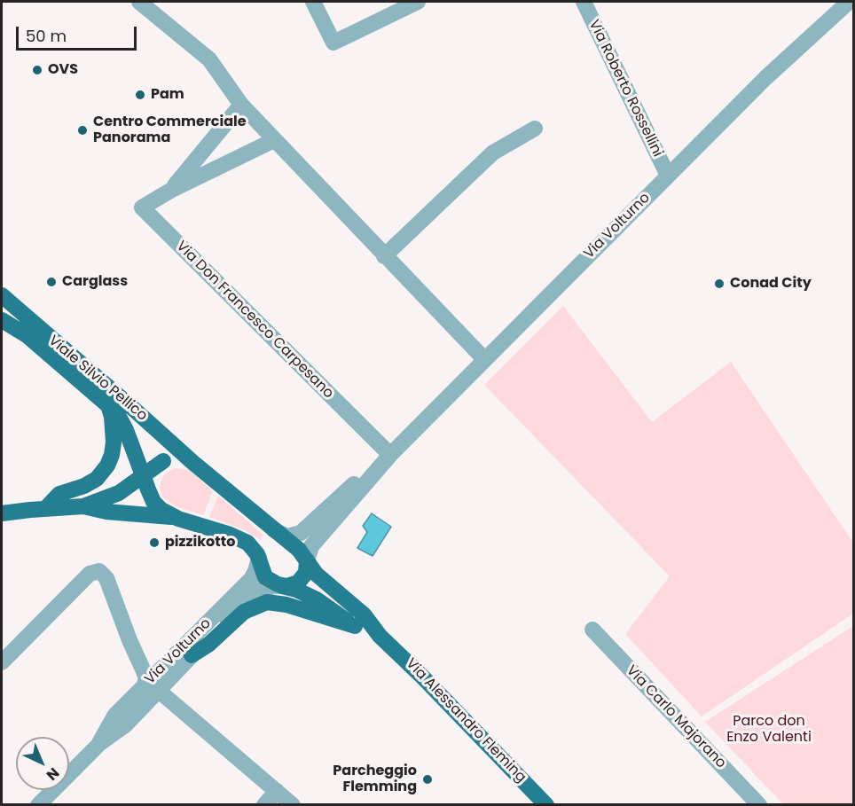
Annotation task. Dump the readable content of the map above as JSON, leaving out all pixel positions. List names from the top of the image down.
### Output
{
  "streets": {
    "main road": ["Viale Silvio Pellico", "Via Alessandro Fleming"],
    "street": [
      "Via Roberto Rossellini",
      "Via Volturno",
      "Via Don Francesco Carpesano",
      "Via Carlo Majorano"
    ]
  },
  "crossings": [
    ["Via Roberto Rossellini", "Via Volturno"],
    ["Via Volturno", "Via Don Francesco Carpesano"],
    ["Via Volturno", "Viale Silvio Pellico"],
    ["Via Volturno", "Via Alessandro Fleming"],
    ["Viale Silvio Pellico", "Via Alessandro Fleming"]
  ],
  "parks": ["Parco don Enzo Valenti"],
  "places": [
    "OVS",
    "Pam",
    "Centro Commerciale Panorama",
    "Carglass",
    "Conad City",
    "pizzikotto",
    "Parcheggio Flemming"
  ],
  "scale_bar": "50 m",
  "north": "bottom right"
}
